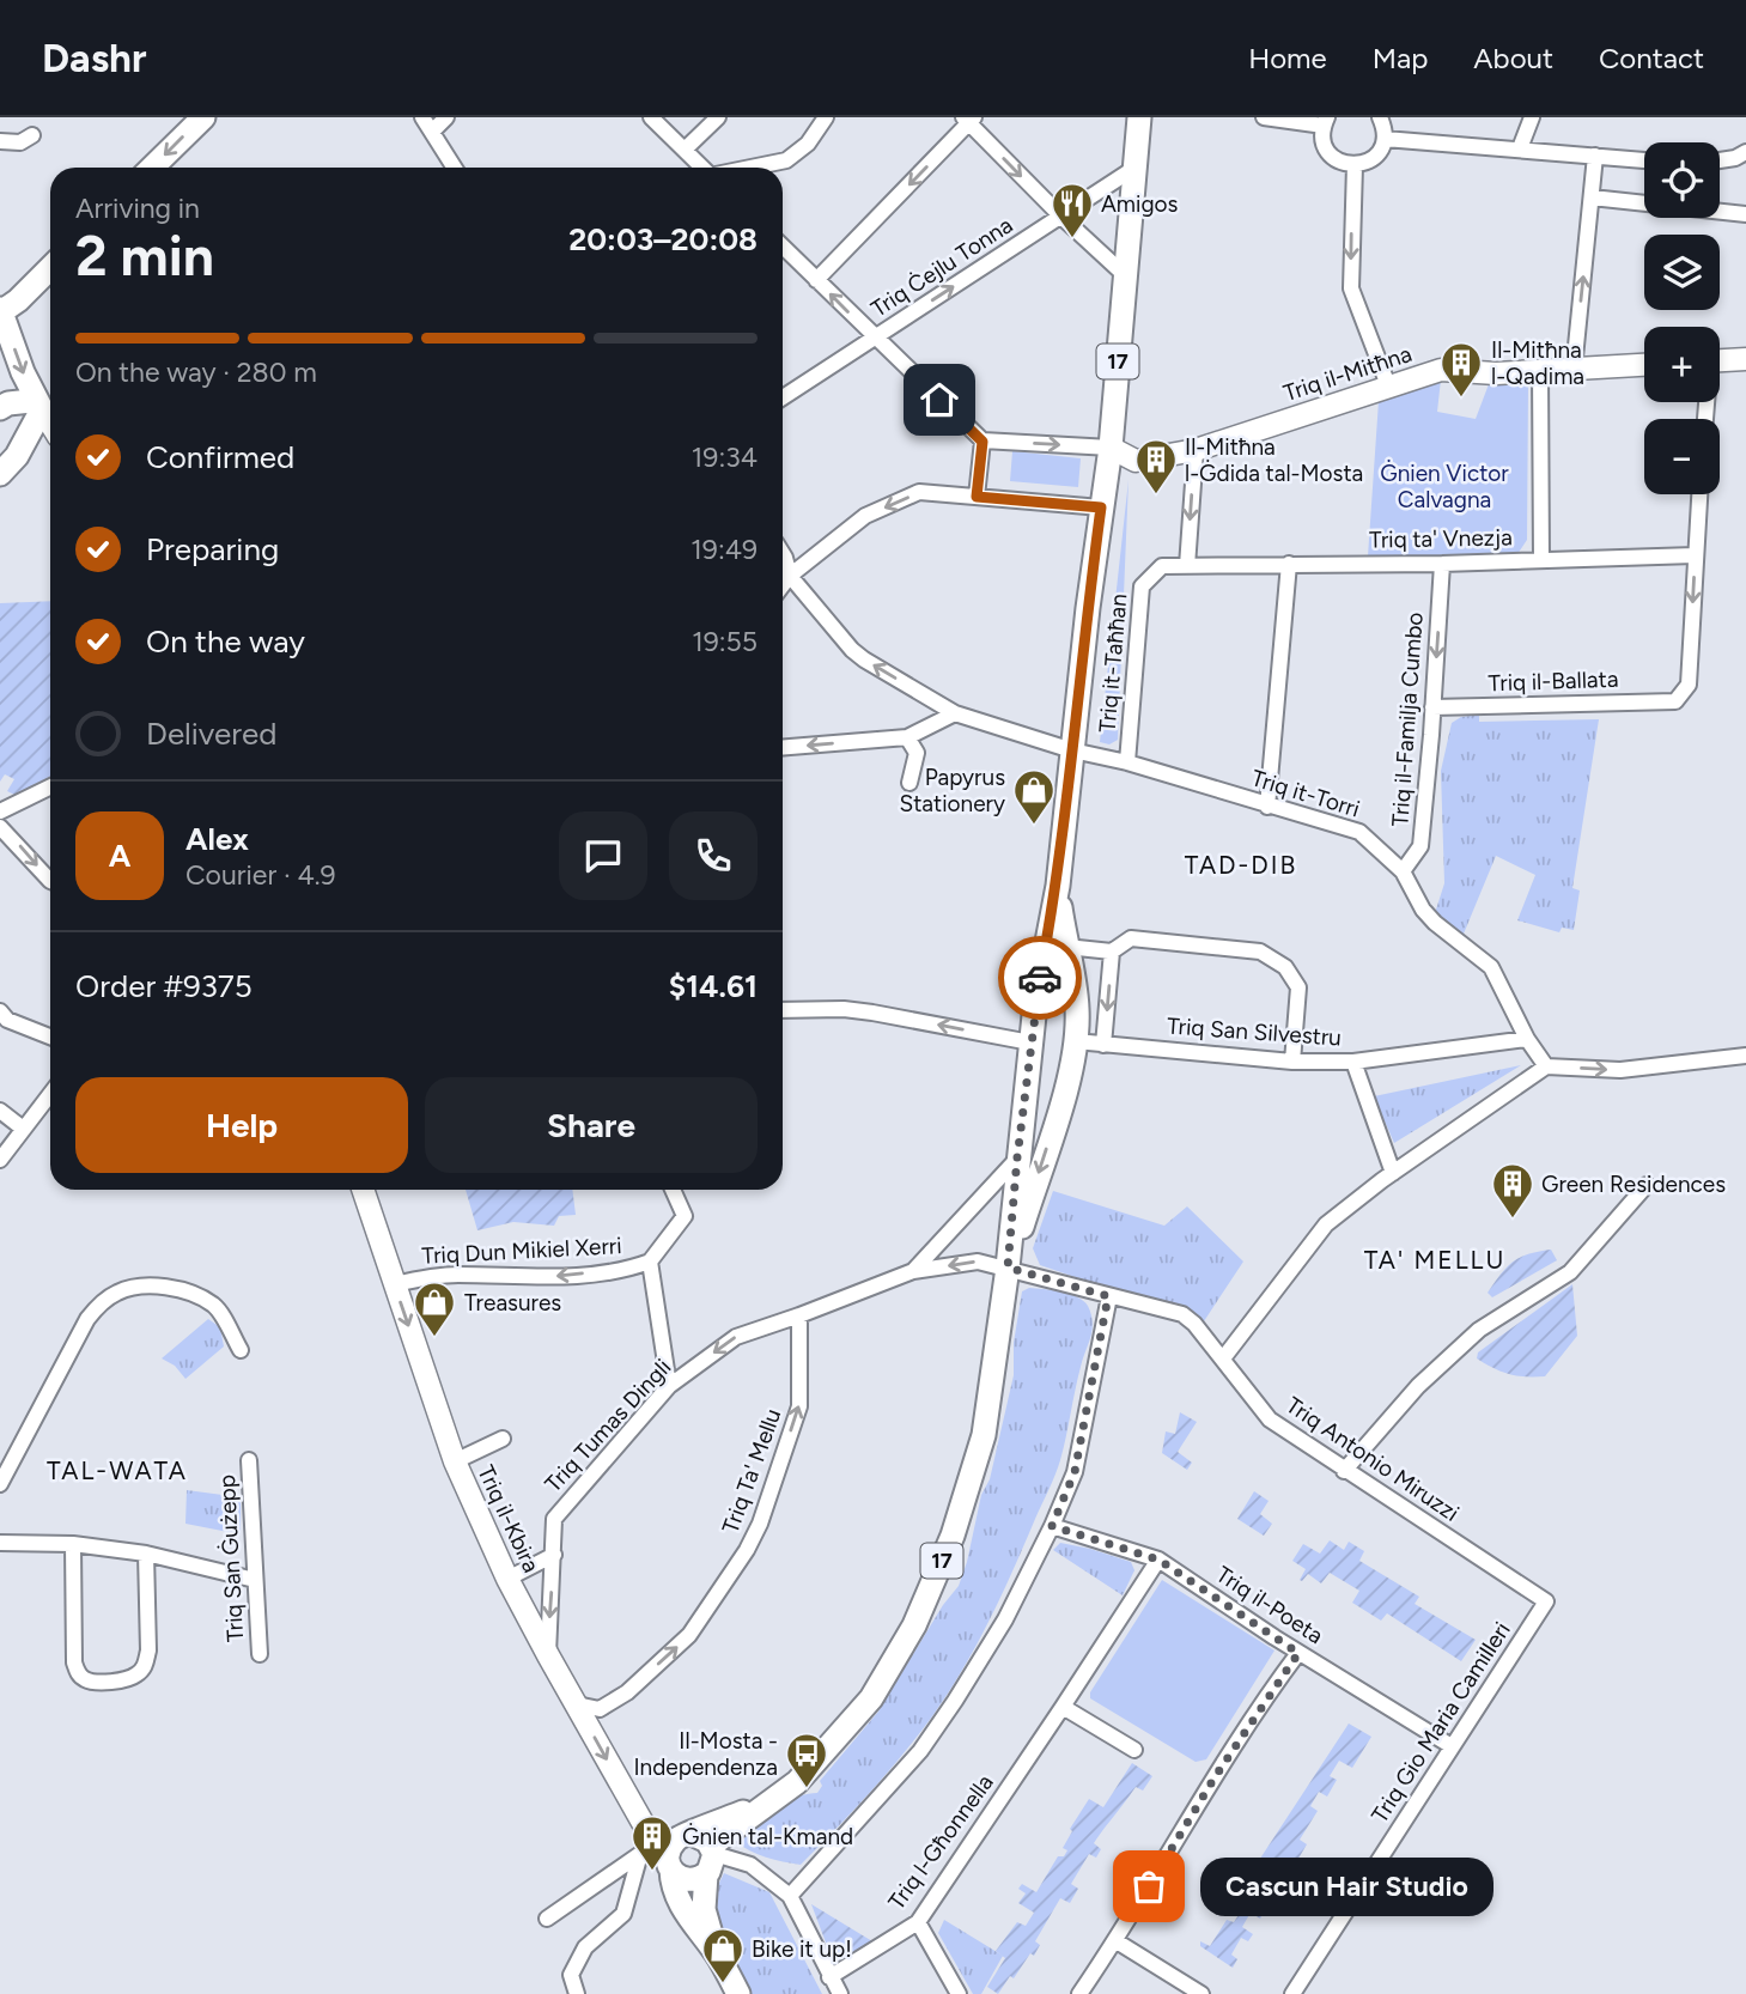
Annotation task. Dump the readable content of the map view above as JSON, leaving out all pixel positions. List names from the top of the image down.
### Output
{
  "streets": {
    "main road": ["17", "Triq il-Mitħna", "Triq il-Kbira"],
    "street": [
      "Triq Ċejlu Tonna",
      "Triq ta' Vnezja",
      "Triq it-Taħħan",
      "Triq il-Ballata",
      "Triq il-Familja Cumbo",
      "Triq it-Torri",
      "Triq San Silvestru",
      "Triq Dun Mikiel Xerri",
      "Triq Tumas Dingli",
      "Triq Antonio Miruzzi",
      "Triq Ta' Mellu",
      "Triq San Ġużepp",
      "Triq il-Poeta",
      "Triq Gio Maria Camilleri",
      "Triq l-Għonnella"
    ]
  },
  "crossings": [
    ["Triq Ċejlu Tonna", "17"],
    ["17", "Triq il-Mitħna"],
    ["17", "Triq it-Torri"],
    ["17", "Triq San Silvestru"],
    ["17", "Triq Tumas Dingli"],
    ["17", "Triq Antonio Miruzzi"],
    ["Triq ta' Vnezja", "Triq it-Taħħan"],
    ["Triq ta' Vnezja", "Triq il-Ballata"],
    ["Triq ta' Vnezja", "Triq il-Familja Cumbo"],
    ["Triq it-Taħħan", "Triq it-Torri"],
    ["Triq il-Ballata", "Triq il-Familja Cumbo"],
    ["Triq il-Familja Cumbo", "Triq it-Torri"],
    ["Triq it-Torri", "Triq San Silvestru"],
    ["Triq Dun Mikiel Xerri", "Triq il-Kbira"],
    ["Triq Tumas Dingli", "Triq Antonio Miruzzi"],
    ["Triq Tumas Dingli", "Triq Ta' Mellu"],
    ["Triq Tumas Dingli", "Triq il-Kbira"],
    ["Triq Antonio Miruzzi", "Triq Gio Maria Camilleri"],
    ["Triq Ta' Mellu", "Triq il-Kbira"],
    ["Triq il-Poeta", "Triq Gio Maria Camilleri"],
    ["Triq il-Poeta", "Triq l-Għonnella"]
  ],
  "one_way": [
    "Triq il-Familja Cumbo",
    "Triq Dun Mikiel Xerri",
    "Triq Ta' Mellu",
    "Triq il-Kbira"
  ],
  "districts": ["TAD-DIB", "TA' MELLU", "TAL-WATA"],
  "parks": ["Ġnien Victor Calvagna"],
  "places": {
    "restaurant": ["Amigos"],
    "building": [
      "Il-Mitħna l-Qadima",
      "Il-Mitħna l-Ġdida tal-Mosta",
      "Green Residences",
      "Ġnien tal-Kmand"
    ],
    "shop": ["Papyrus Stationery", "Treasures", "Bike it up!"],
    "bus stop": ["Il-Mosta - Independenza"],
    "other": ["Cascun Hair Studio"]
  },
  "page": {
    "header": "Dashr",
    "nav": [
      "Home",
      "Map",
      "About",
      "Contact"
    ],
    "map_buttons": ["+", "−"],
    "heading": ["2 min", "Arriving in", "20:03–20:08"],
    "panel": [
      "Alex",
      "Courier · 4.9",
      "Order #9375",
      "$14.61"
    ],
    "bar": "On the way · 280 m",
    "list": [
      ["Confirmed", "19:34"],
      ["Preparing", "19:49"],
      ["On the way", "19:55"],
      "Delivered"
    ],
    "round": "A",
    "buttons": ["Help", "Share"],
    "bubble": "Cascun Hair Studio"
  }
}
